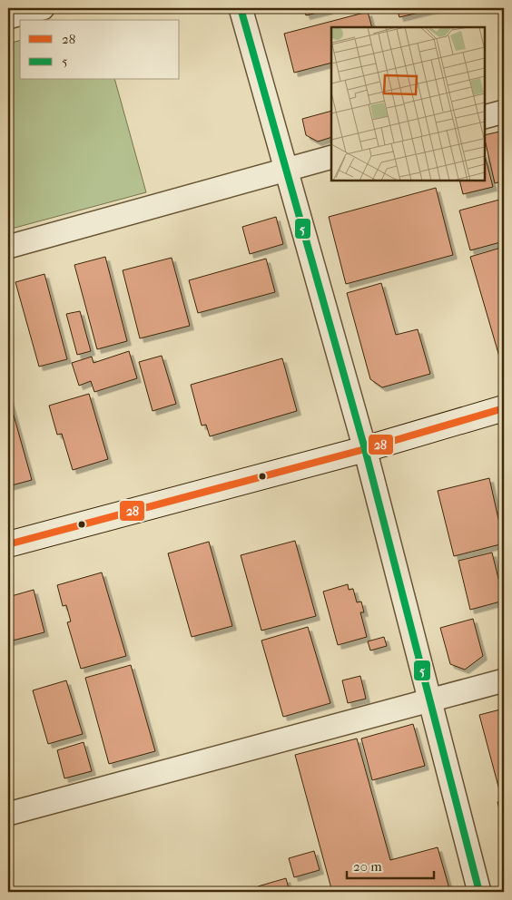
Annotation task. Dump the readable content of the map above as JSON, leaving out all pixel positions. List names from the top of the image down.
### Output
{
  "lines": ["transit line 5", "transit line 28"],
  "legend": ["28", "5"],
  "scale_bar": "20 m"
}
